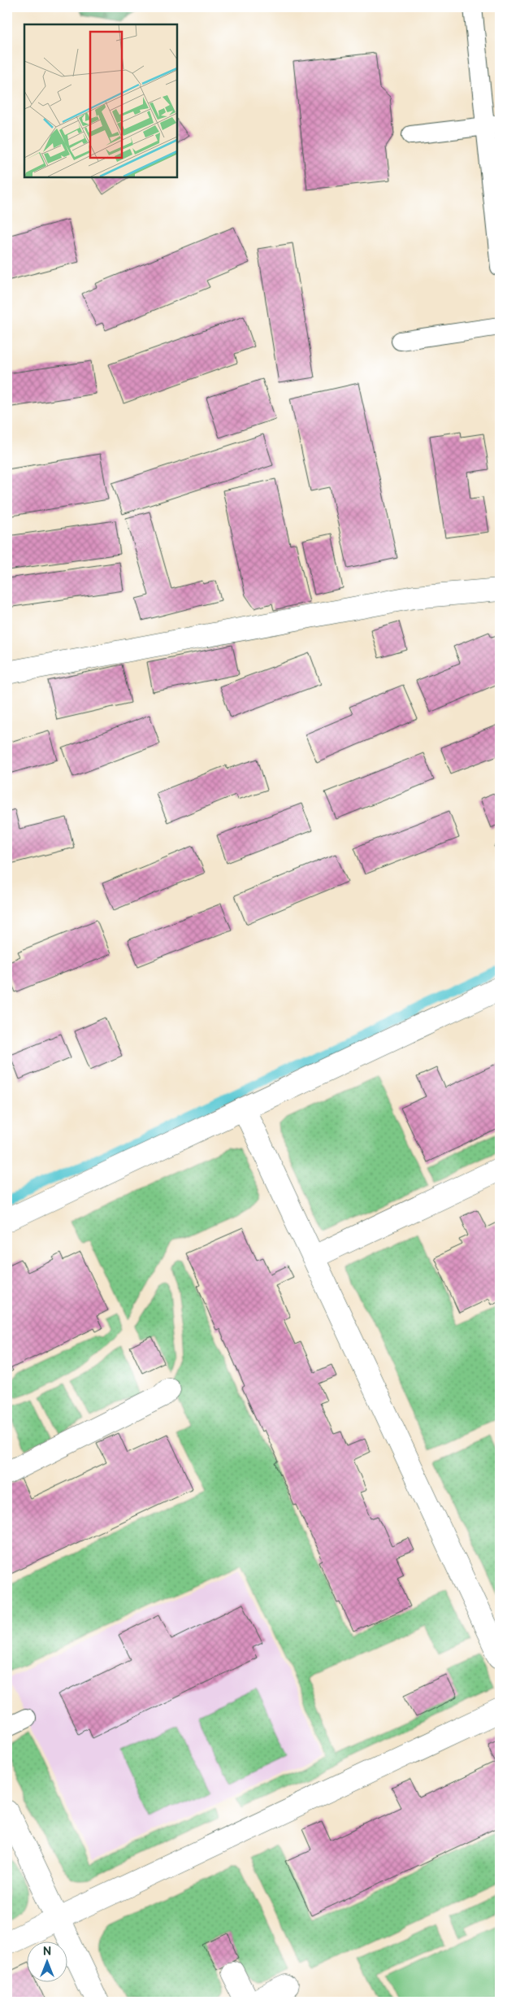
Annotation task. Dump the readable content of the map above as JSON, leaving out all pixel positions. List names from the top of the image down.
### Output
{
  "north": "top"
}
